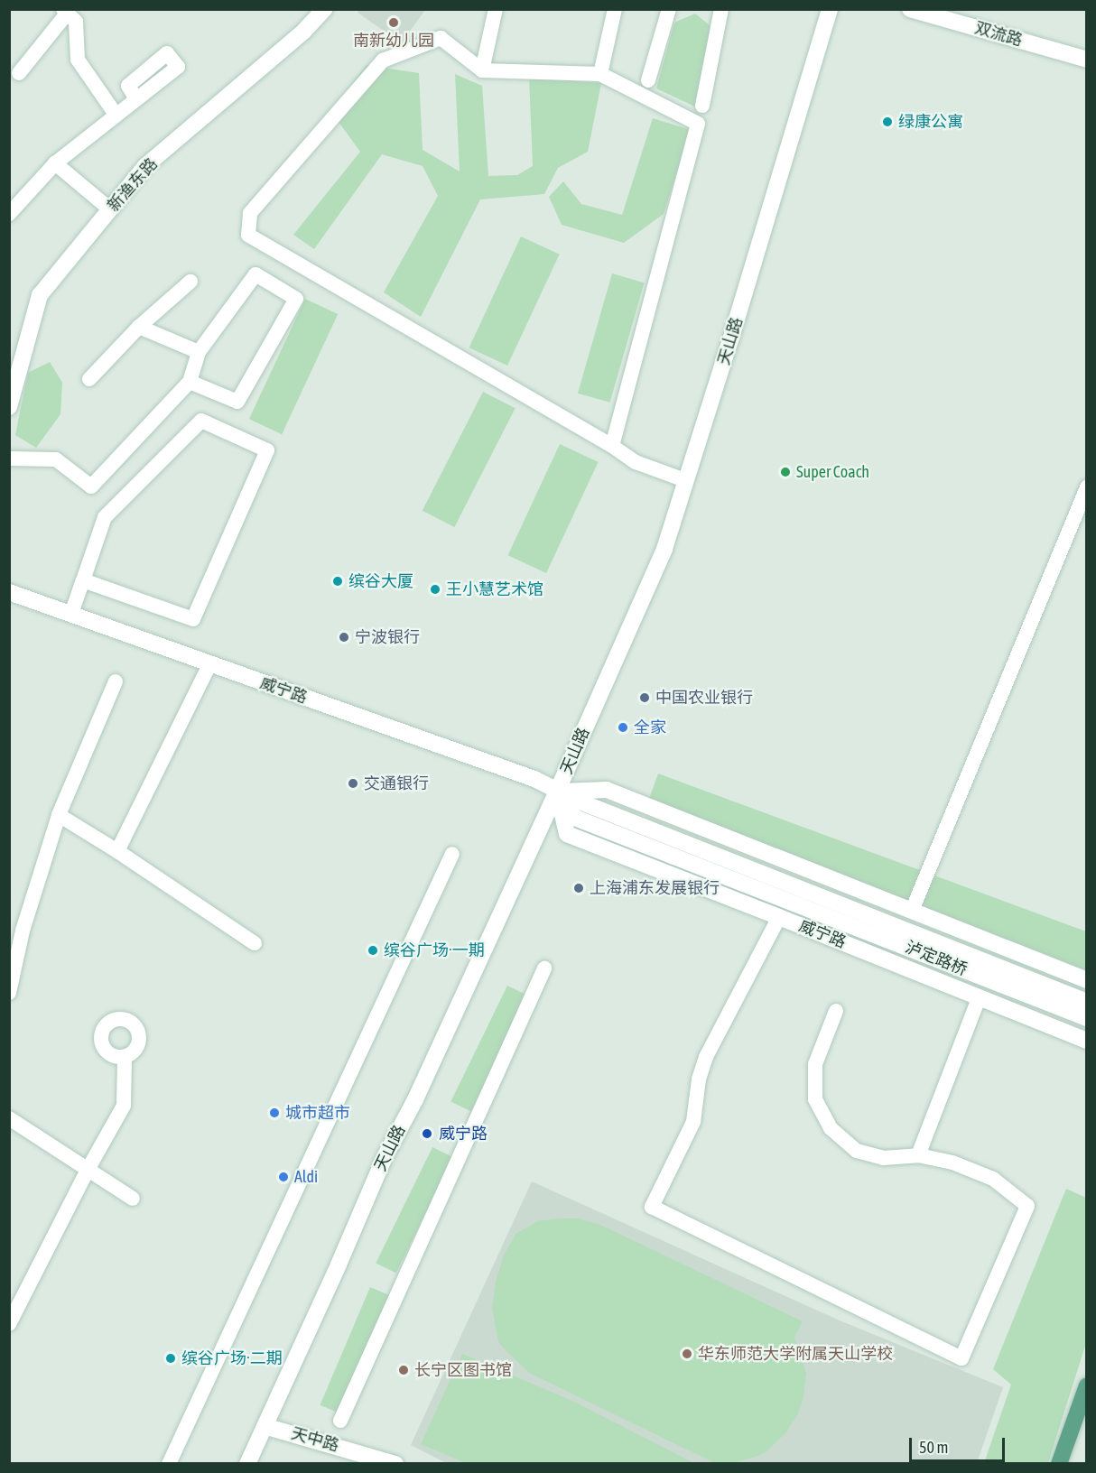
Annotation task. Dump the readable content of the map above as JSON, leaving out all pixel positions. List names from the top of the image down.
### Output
{
  "streets": {
    "main road": [
      "双流路",
      "新渔东路",
      "天山路",
      "威宁路",
      "泸定路桥",
      "天中路"
    ]
  },
  "crossings": [
    ["天山路", "威宁路"],
    ["天山路", "天中路"],
    ["威宁路", "泸定路桥"]
  ],
  "places": [
    "南新幼儿园",
    "绿康公寓",
    "Super Coach",
    "缤谷大厦",
    "王小慧艺术馆",
    "宁波银行",
    "中国农业银行",
    "全家",
    "交通银行",
    "上海浦东发展银行",
    "缤谷广场·一期",
    "城市超市",
    "威宁路",
    "Aldi",
    "华东师范大学附属天山学校",
    "缤谷广场·二期",
    "长宁区图书馆"
  ],
  "scale_bar": "50 m"
}
